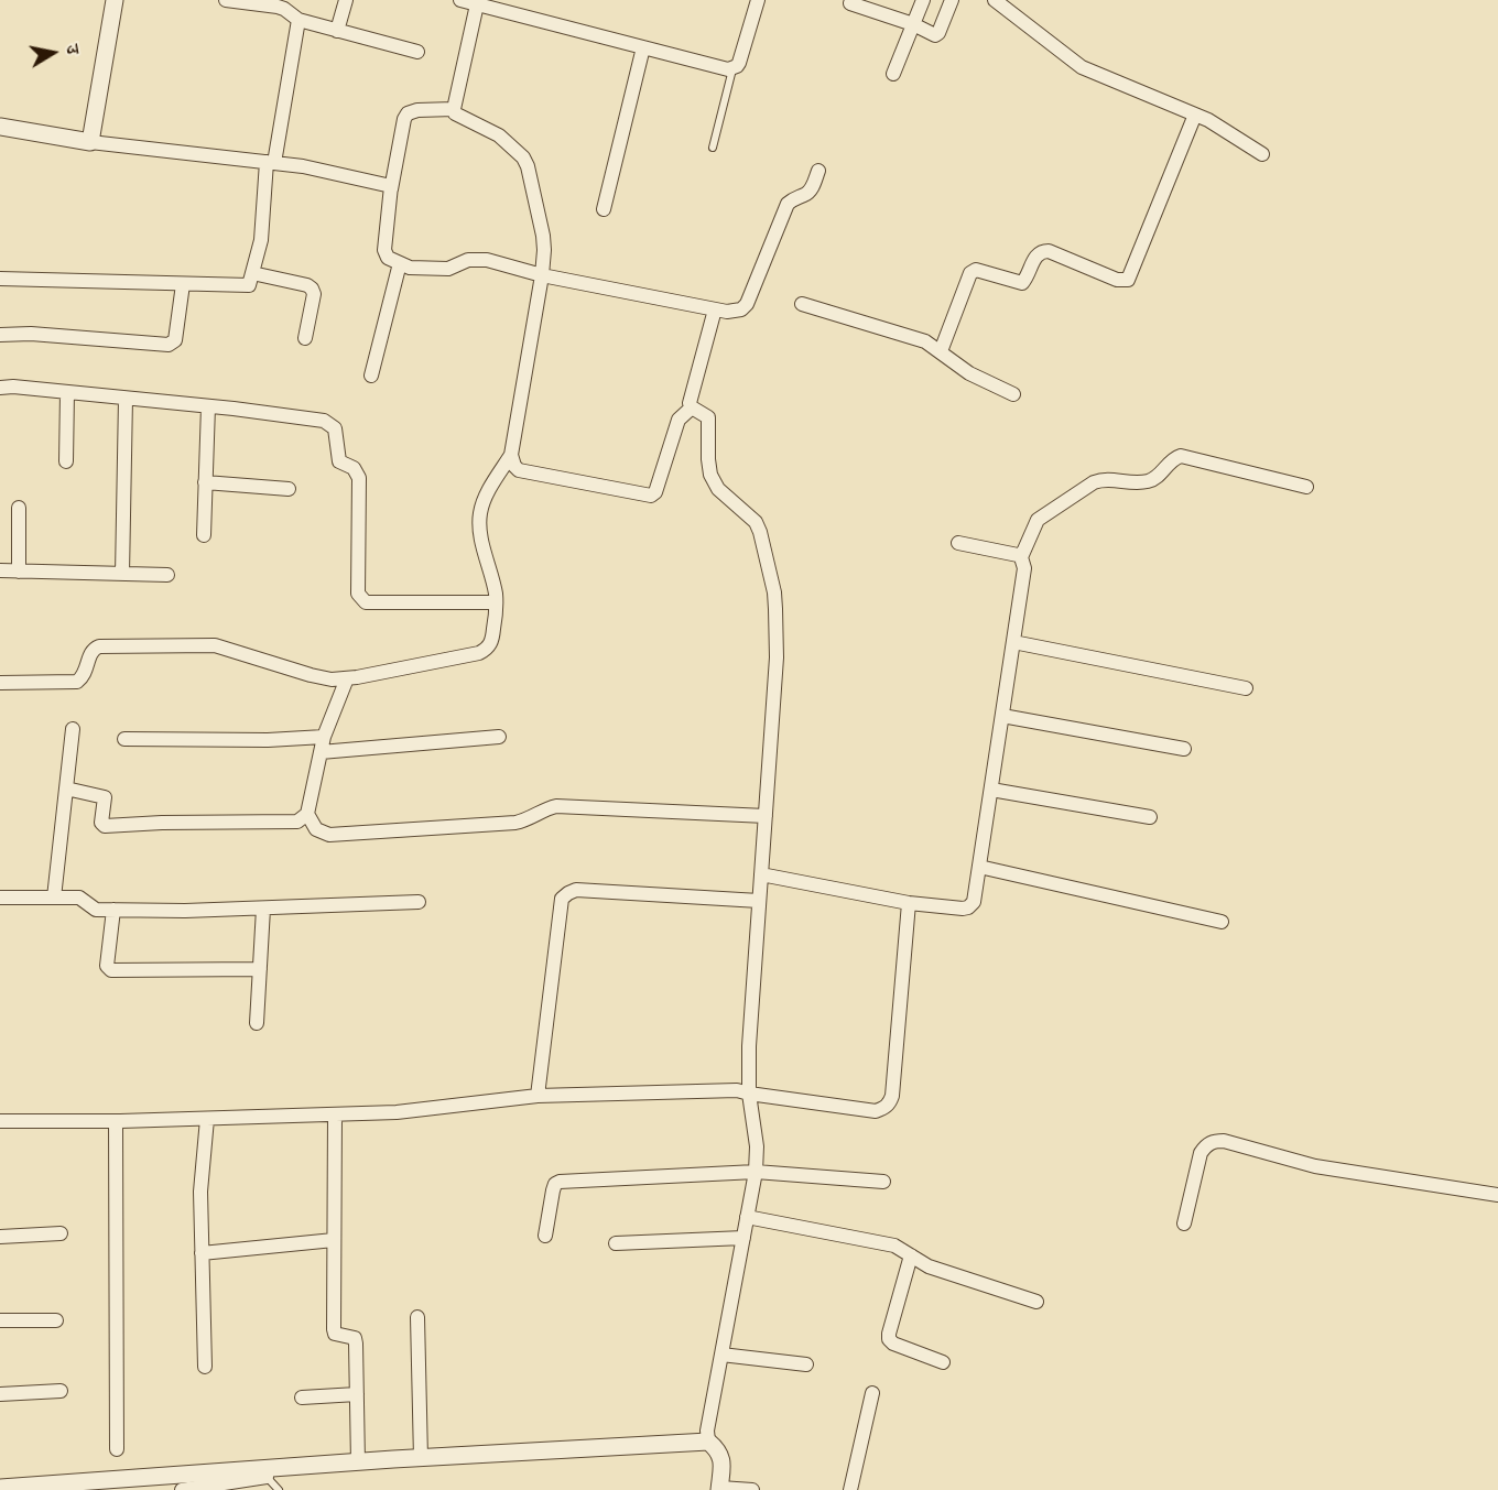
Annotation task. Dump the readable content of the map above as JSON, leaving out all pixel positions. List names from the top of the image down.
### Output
{
  "north": "right"
}
